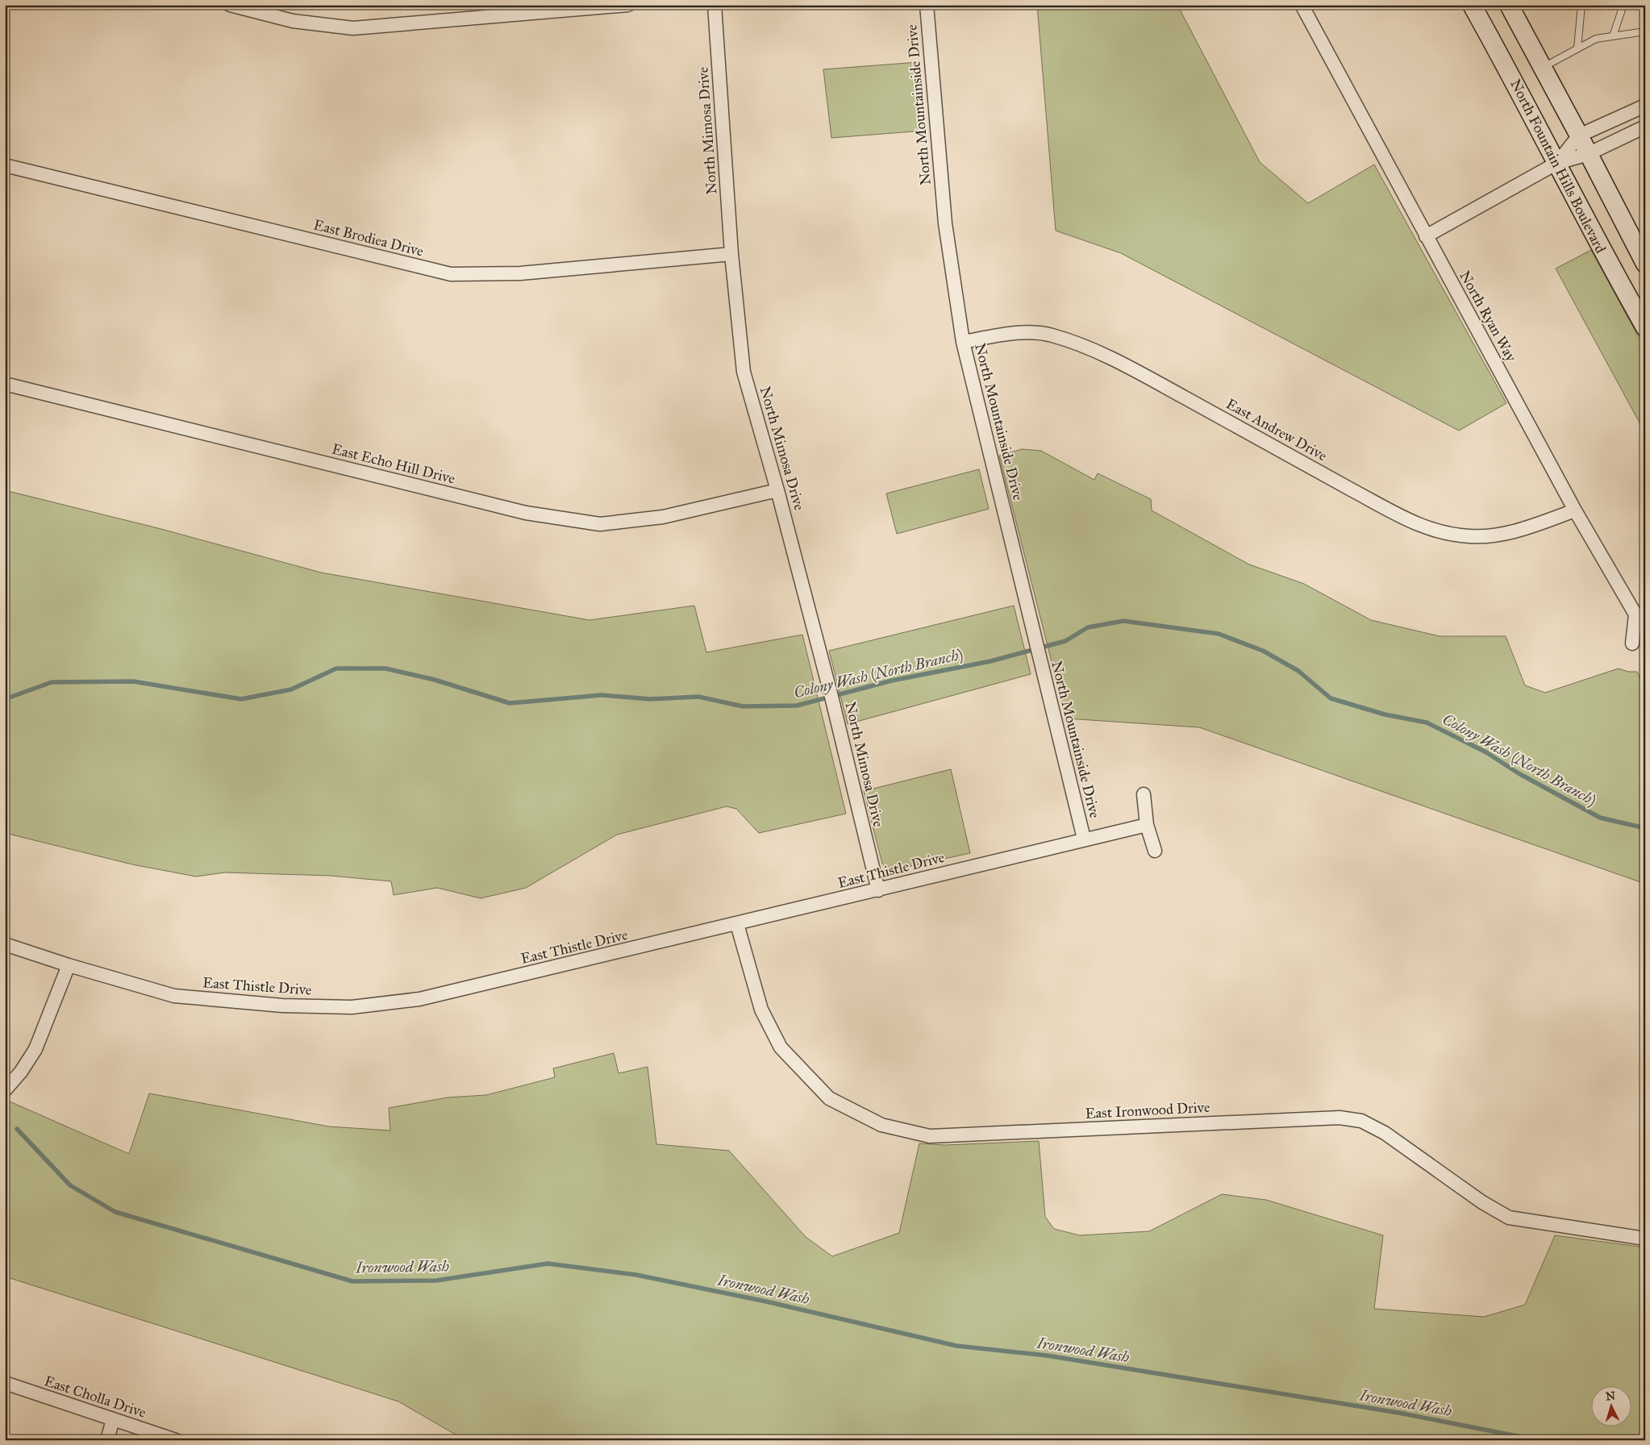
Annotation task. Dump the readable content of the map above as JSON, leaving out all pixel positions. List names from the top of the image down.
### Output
{
  "streets": {
    "main road": ["North Fountain Hills Boulevard"],
    "street": [
      "North Mountainside Drive",
      "North Mimosa Drive",
      "East Brodiea Drive",
      "North Ryan Way",
      "East Andrew Drive",
      "East Echo Hill Drive",
      "East Thistle Drive",
      "East Ironwood Drive",
      "East Cholla Drive"
    ]
  },
  "crossings": [
    ["North Mountainside Drive", "East Andrew Drive"],
    ["North Mountainside Drive", "East Thistle Drive"],
    ["North Mimosa Drive", "East Brodiea Drive"],
    ["North Mimosa Drive", "East Echo Hill Drive"],
    ["North Mimosa Drive", "East Thistle Drive"],
    ["North Ryan Way", "East Andrew Drive"],
    ["East Thistle Drive", "East Ironwood Drive"]
  ],
  "water": ["Colony Wash (North Branch)", "Ironwood Wash"],
  "north": "top"
}
